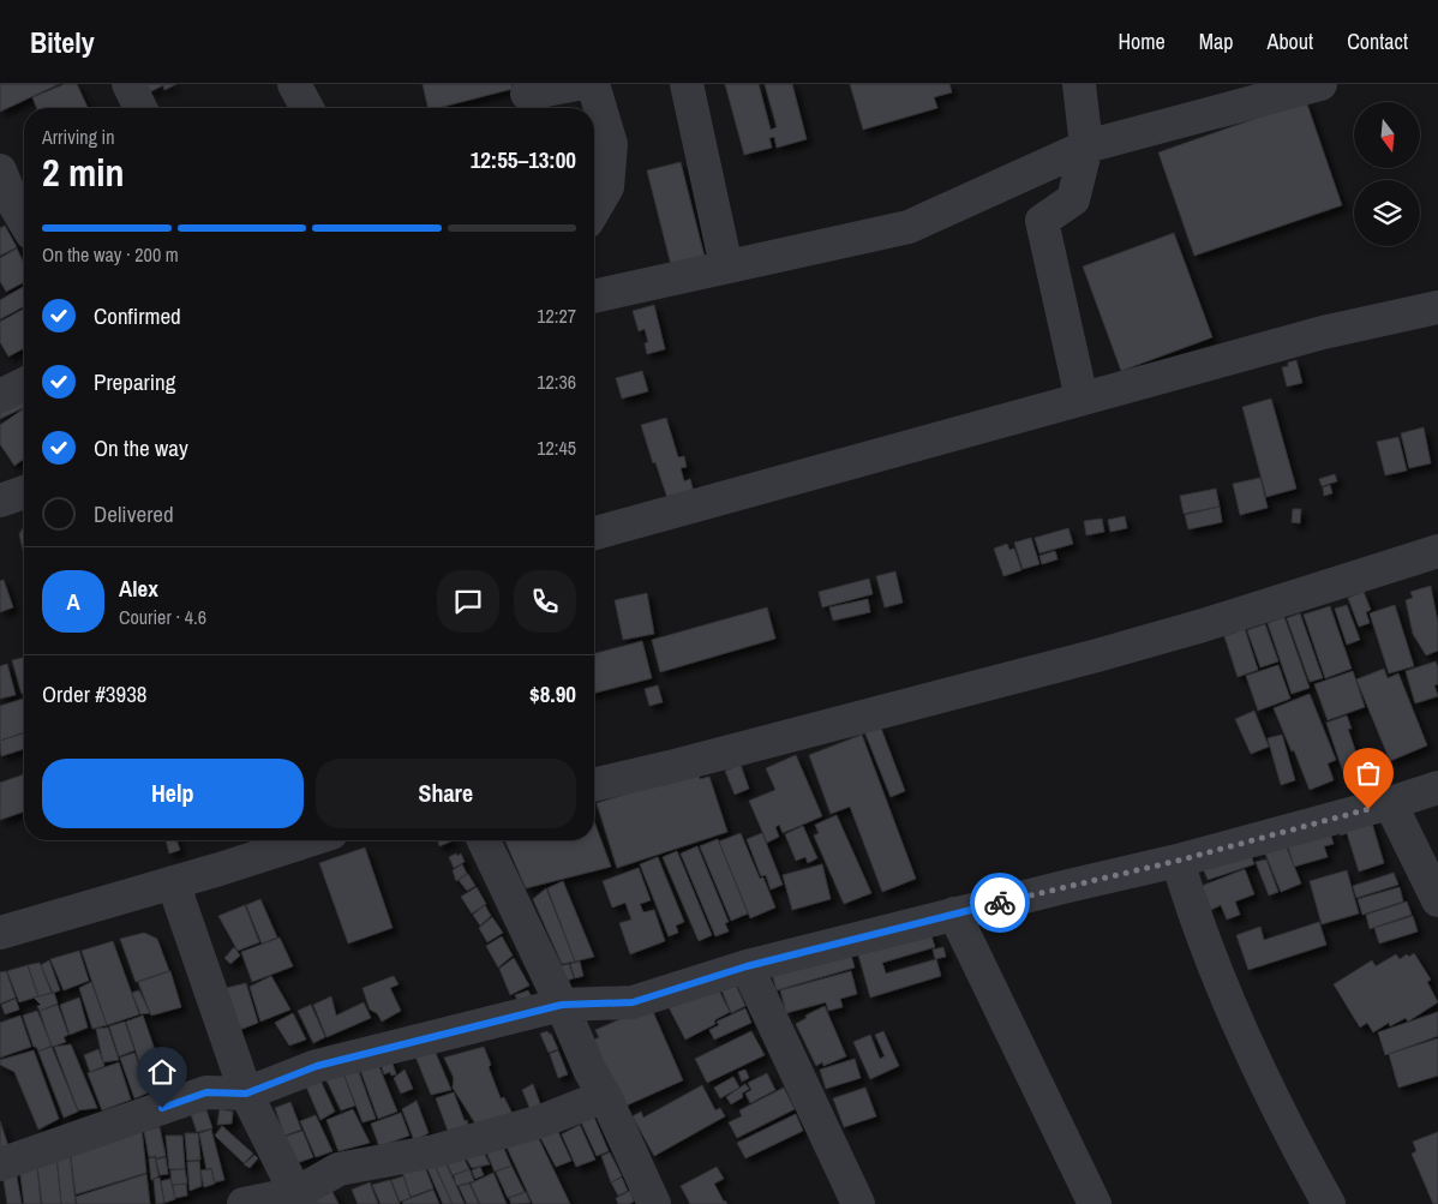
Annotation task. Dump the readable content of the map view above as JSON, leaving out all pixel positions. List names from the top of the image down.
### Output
{
  "north": "bottom",
  "page": {
    "header": "Bitely",
    "nav": [
      "Home",
      "Map",
      "About",
      "Contact"
    ],
    "heading": ["2 min", "Arriving in", "12:55–13:00"],
    "panel": [
      "Alex",
      "Courier · 4.6",
      "Order #3938",
      "$8.90"
    ],
    "bar": "On the way · 200 m",
    "list": [
      ["Confirmed", "12:27"],
      ["Preparing", "12:36"],
      ["On the way", "12:45"],
      "Delivered"
    ],
    "round": "A",
    "buttons": ["Help", "Share"]
  }
}
